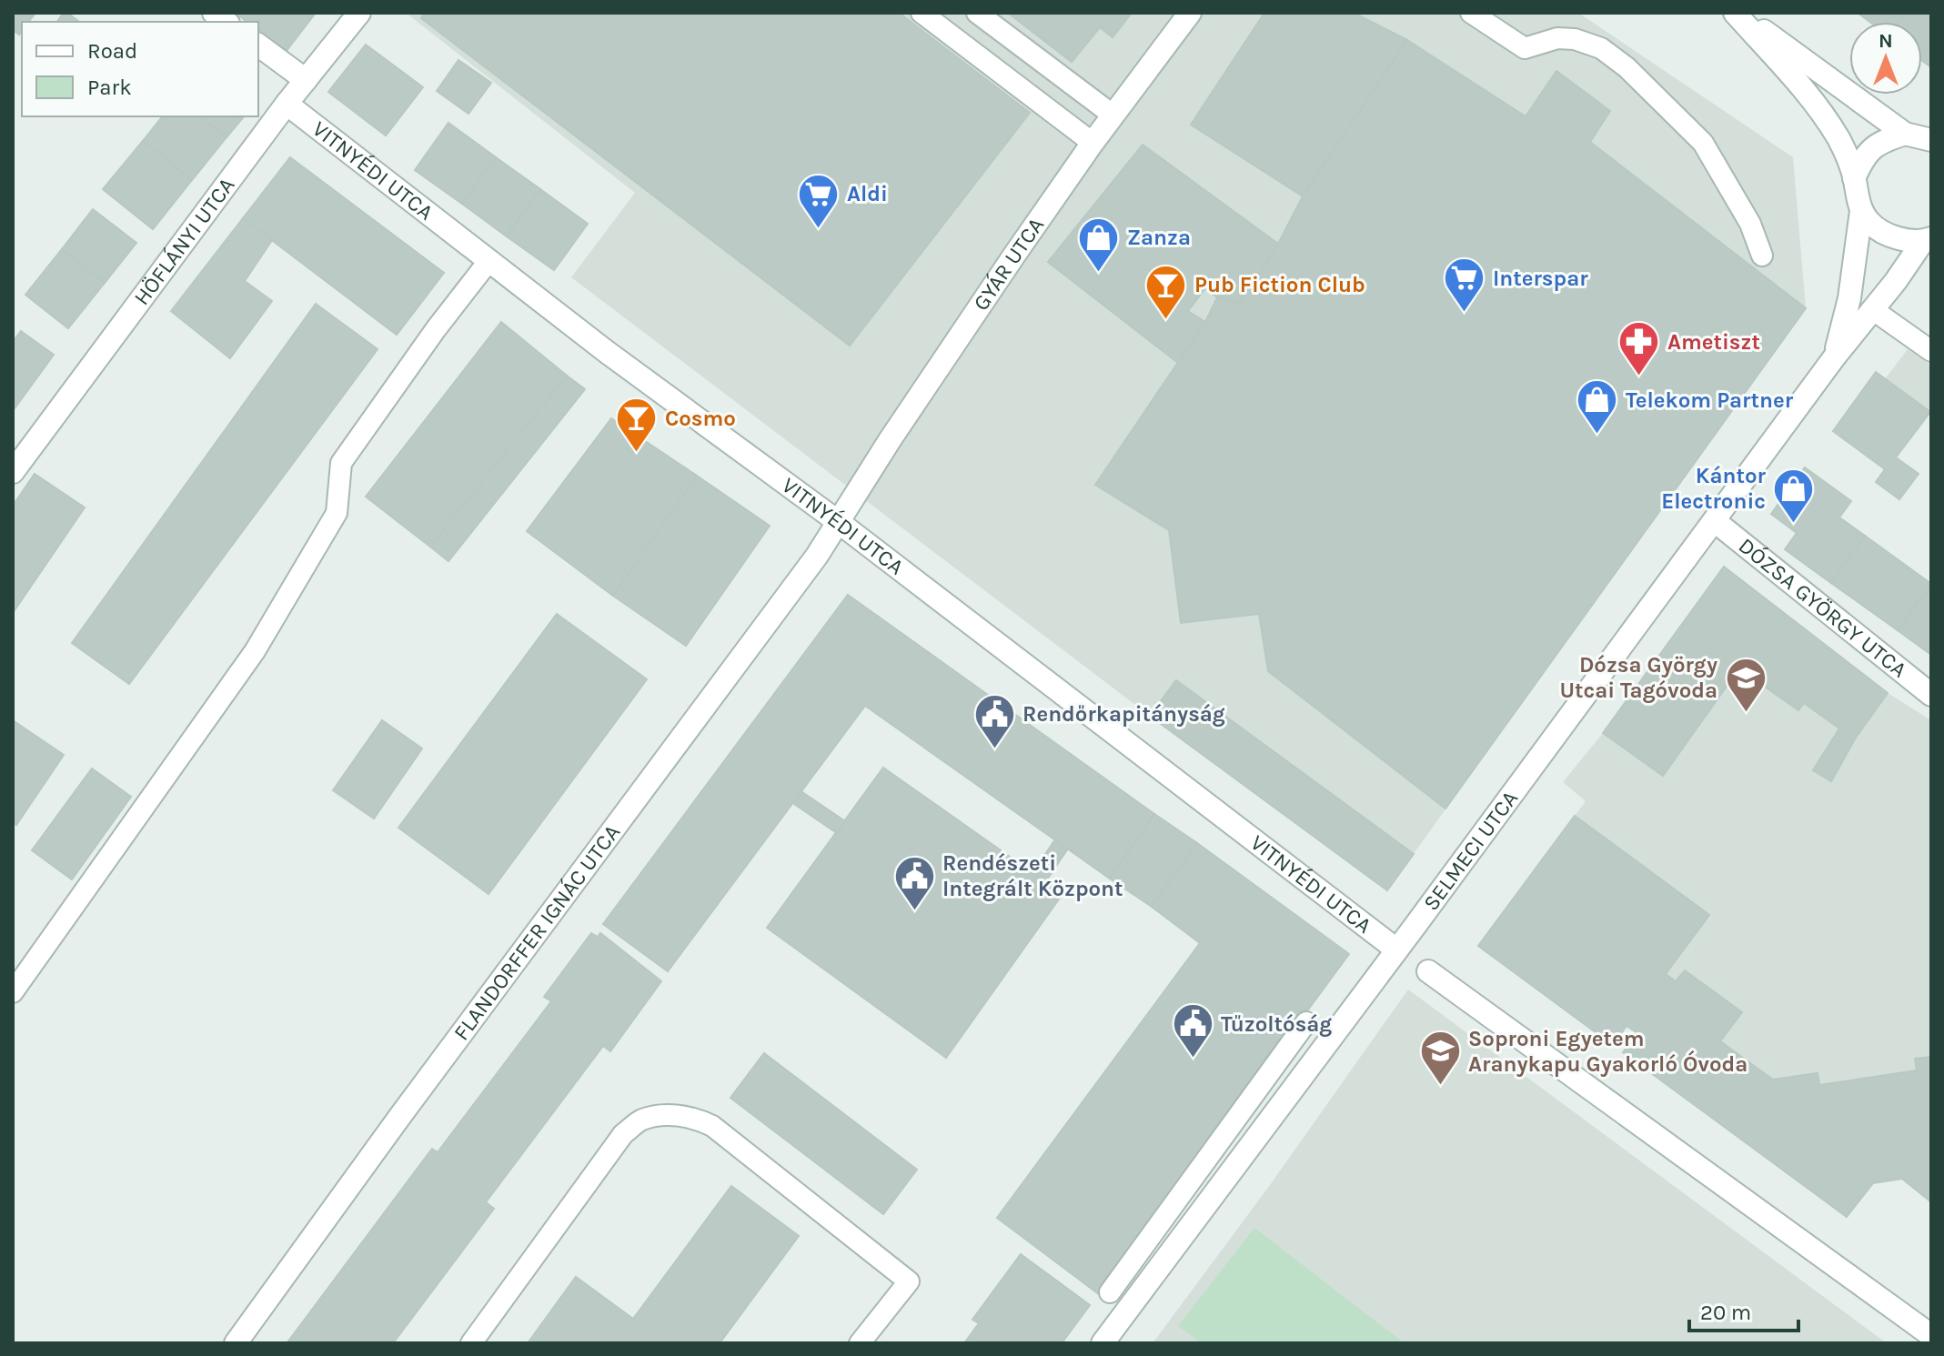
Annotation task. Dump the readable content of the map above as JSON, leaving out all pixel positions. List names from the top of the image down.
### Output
{
  "streets": {
    "street": [
      "VITNYÉDI UTCA",
      "HÖFLÁNYI UTCA",
      "GYÁR UTCA",
      "DÓZSA GYÖRGY UTCA",
      "SELMECI UTCA",
      "FLANDORFFER IGNÁC UTCA"
    ]
  },
  "crossings": [
    ["VITNYÉDI UTCA", "HÖFLÁNYI UTCA"],
    ["VITNYÉDI UTCA", "GYÁR UTCA"],
    ["VITNYÉDI UTCA", "SELMECI UTCA"],
    ["VITNYÉDI UTCA", "FLANDORFFER IGNÁC UTCA"],
    ["GYÁR UTCA", "FLANDORFFER IGNÁC UTCA"],
    ["DÓZSA GYÖRGY UTCA", "SELMECI UTCA"]
  ],
  "places": {
    "supermarket": ["Aldi", "Interspar"],
    "shop": ["Zanza", "Telekom Partner", "Kántor Electronic"],
    "bar": ["Pub Fiction Club", "Cosmo"],
    "pharmacy": ["Ametiszt"],
    "school or university": ["Dózsa György Utcai Tagóvoda", "Soproni Egyetem Aranykapu Gyakorló Óvoda"],
    "public building": ["Rendőrkapitányság", "Rendészeti Integrált Központ", "Tűzoltóság"]
  },
  "legend": ["Road", "Park"],
  "scale_bar": "20 m",
  "north": "top"
}
